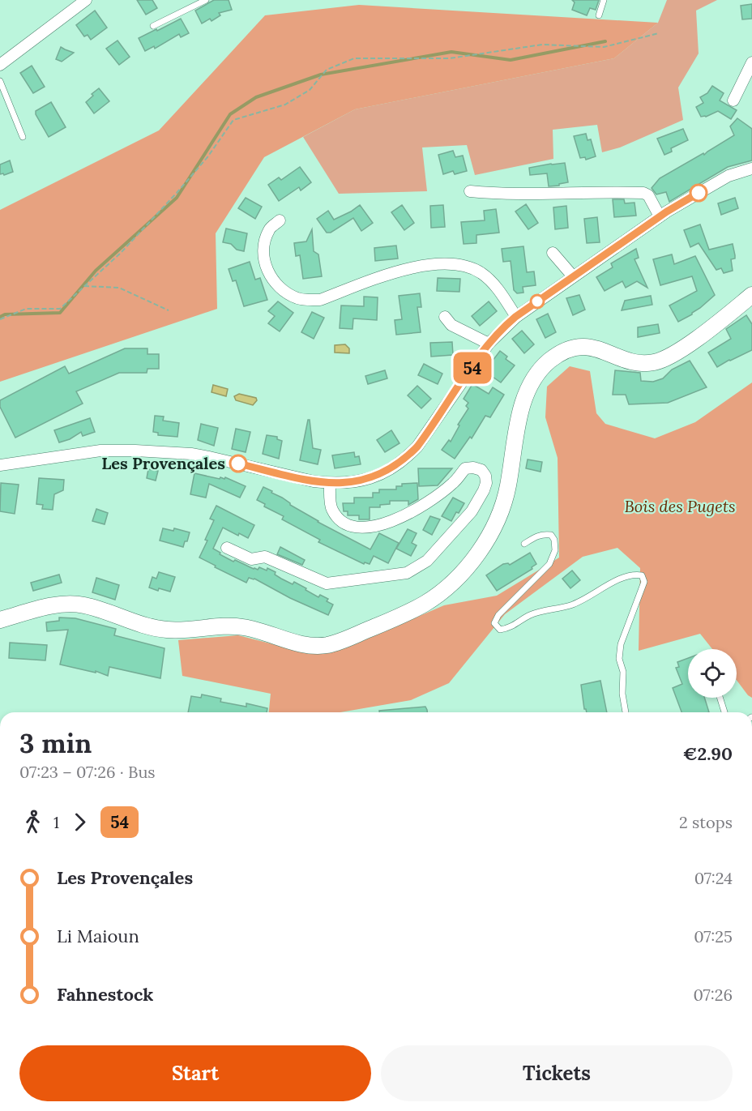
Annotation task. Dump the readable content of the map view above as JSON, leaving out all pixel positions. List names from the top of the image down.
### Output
{
  "parks": ["Bois des Pugets"],
  "places": ["Les Provençales"],
  "lines": ["bus line 54"],
  "page": {
    "on_map": "54",
    "heading": ["3 min", "07:23 – 07:26 · Bus", "€2.90"],
    "legs": ["1", "54", "2 stops"],
    "list": [
      {
        "name": "Les Provençales",
        "value": "07:24"
      },
      {
        "name": "Li Maioun",
        "value": "07:25"
      },
      {
        "name": "Fahnestock",
        "value": "07:26"
      }
    ],
    "buttons": ["Start", "Tickets"]
  }
}
